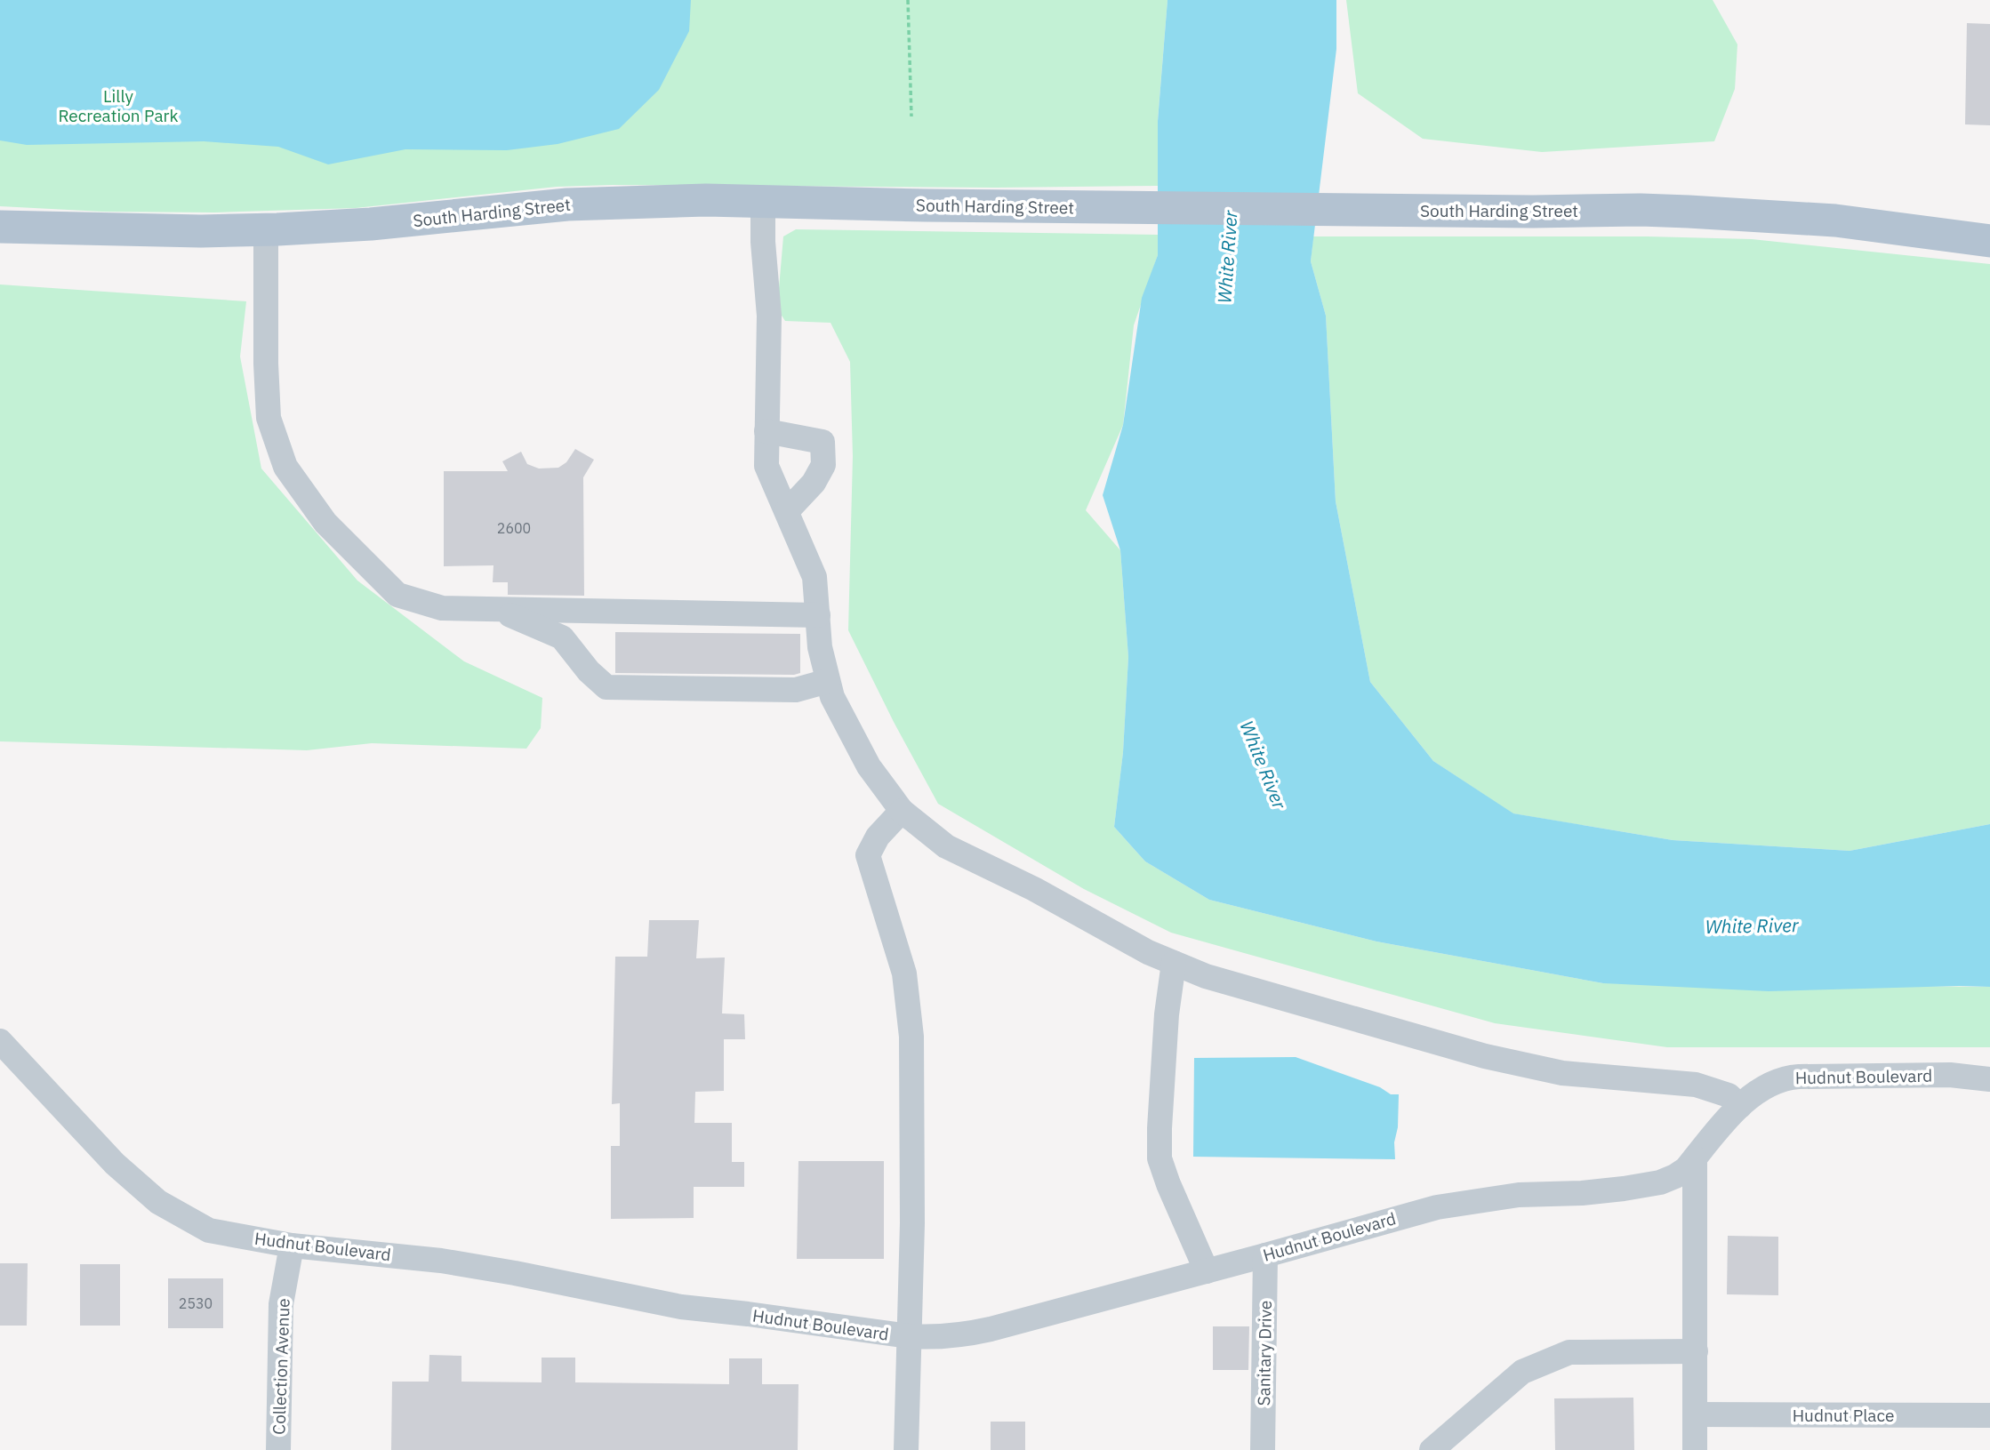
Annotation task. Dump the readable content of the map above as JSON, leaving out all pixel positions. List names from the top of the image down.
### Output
{
  "streets": {
    "main road": ["South Harding Street"],
    "street": [
      "Hudnut Boulevard",
      "Sanitary Drive",
      "Collection Avenue",
      "Hudnut Place"
    ]
  },
  "crossings": [
    ["Hudnut Boulevard", "Sanitary Drive"],
    ["Hudnut Boulevard", "Collection Avenue"]
  ],
  "water": ["White River"],
  "parks": ["Lilly Recreation Park"],
  "house_numbers": ["2600", "2530"]
}
